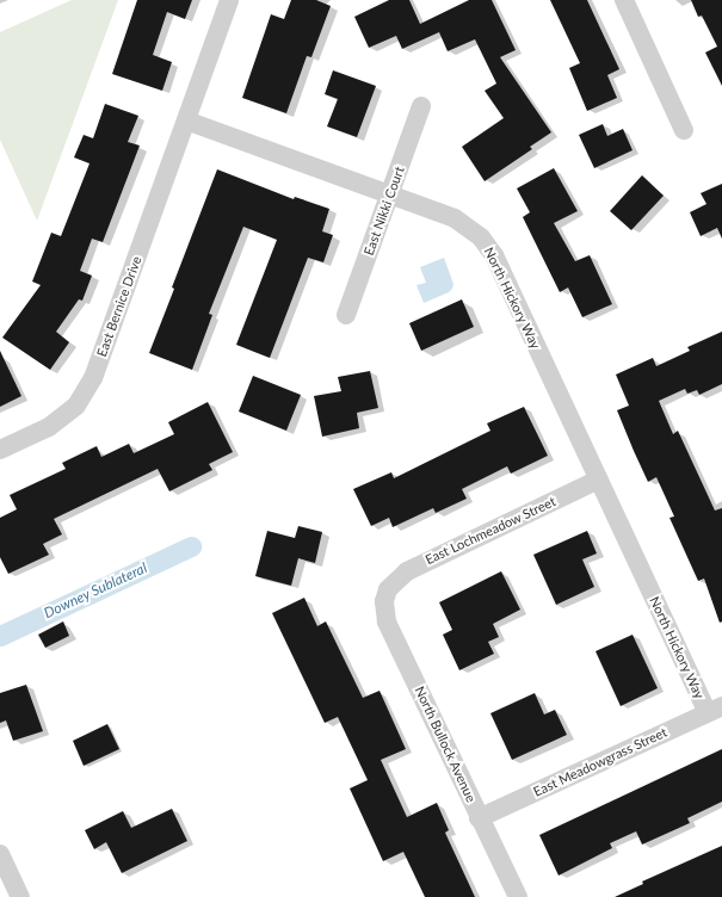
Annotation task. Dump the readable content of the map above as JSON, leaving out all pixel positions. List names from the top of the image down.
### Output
{
  "streets": {
    "street": [
      "East Nikki Court",
      "North Hickory Way",
      "East Bernice Drive",
      "East Lochmeadow Street",
      "North Bullock Avenue",
      "East Meadowgrass Street"
    ]
  },
  "crossings": [
    ["East Nikki Court", "North Hickory Way"],
    ["North Hickory Way", "East Bernice Drive"],
    ["North Hickory Way", "East Lochmeadow Street"],
    ["North Hickory Way", "East Meadowgrass Street"],
    ["East Lochmeadow Street", "North Bullock Avenue"],
    ["North Bullock Avenue", "East Meadowgrass Street"]
  ],
  "water": ["Downey Sublateral"]
}
